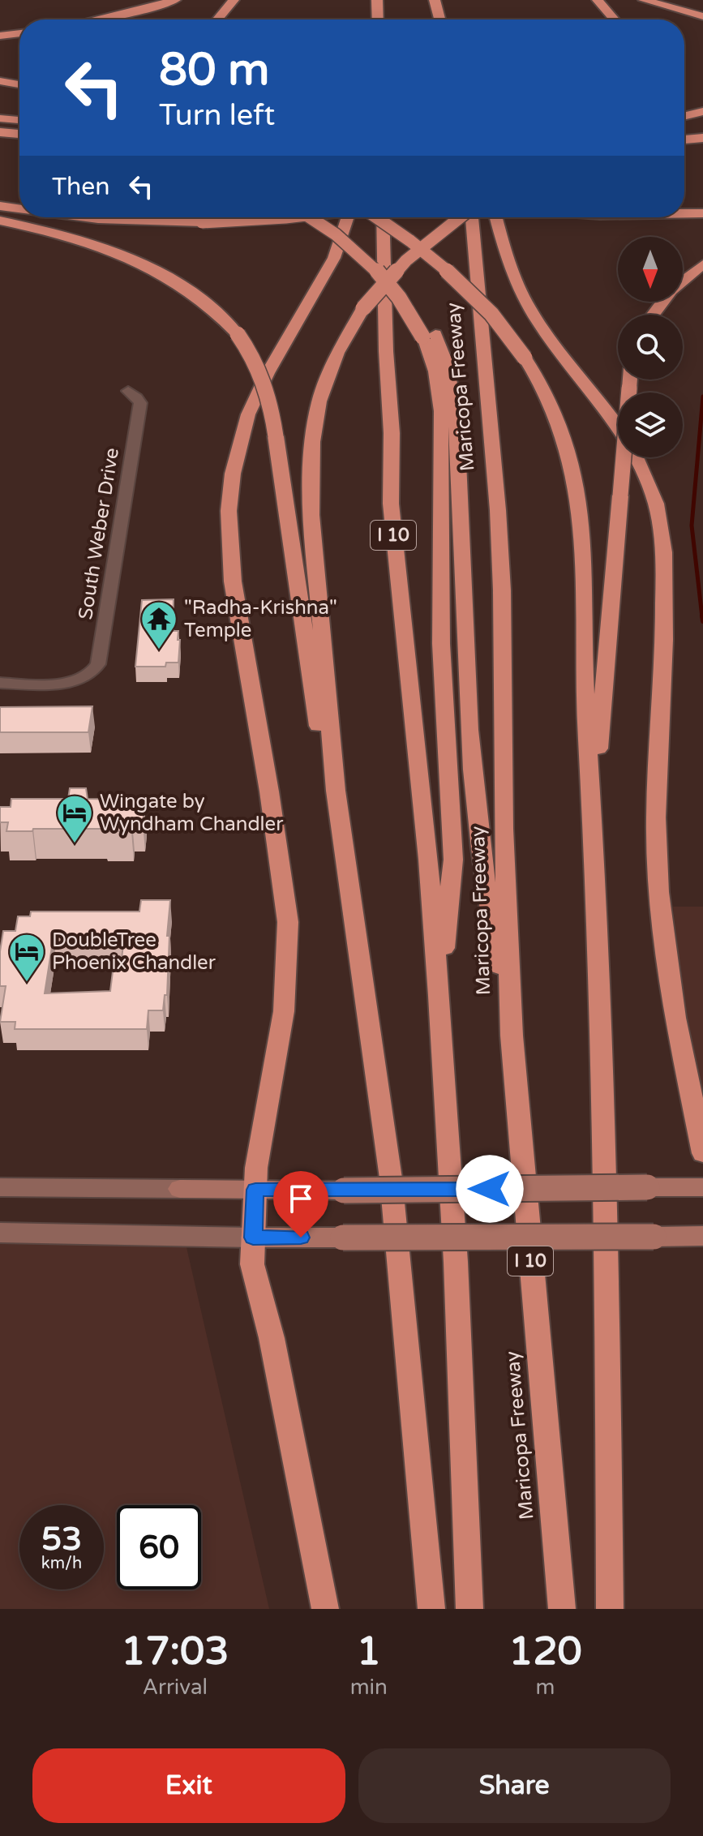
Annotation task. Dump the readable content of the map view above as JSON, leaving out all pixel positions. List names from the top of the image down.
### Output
{
  "streets": {
    "highway": ["Maricopa Freeway", "I 10"],
    "street": ["South Weber Drive"]
  },
  "places": {
    "temple": ["\"Radha-Krishna\" Temple"],
    "hotel": ["Wingate by Wyndham Chandler", "DoubleTree Phoenix Chandler"]
  },
  "north": "bottom",
  "page": {
    "turn": ["80 m", "Turn left"],
    "then": "Then",
    "speed": "53 km/h",
    "limit": "60",
    "eta": [
      "17:03",
      "Arrival",
      "1",
      "min",
      "120",
      "m"
    ],
    "buttons": ["Exit", "Share"]
  }
}
